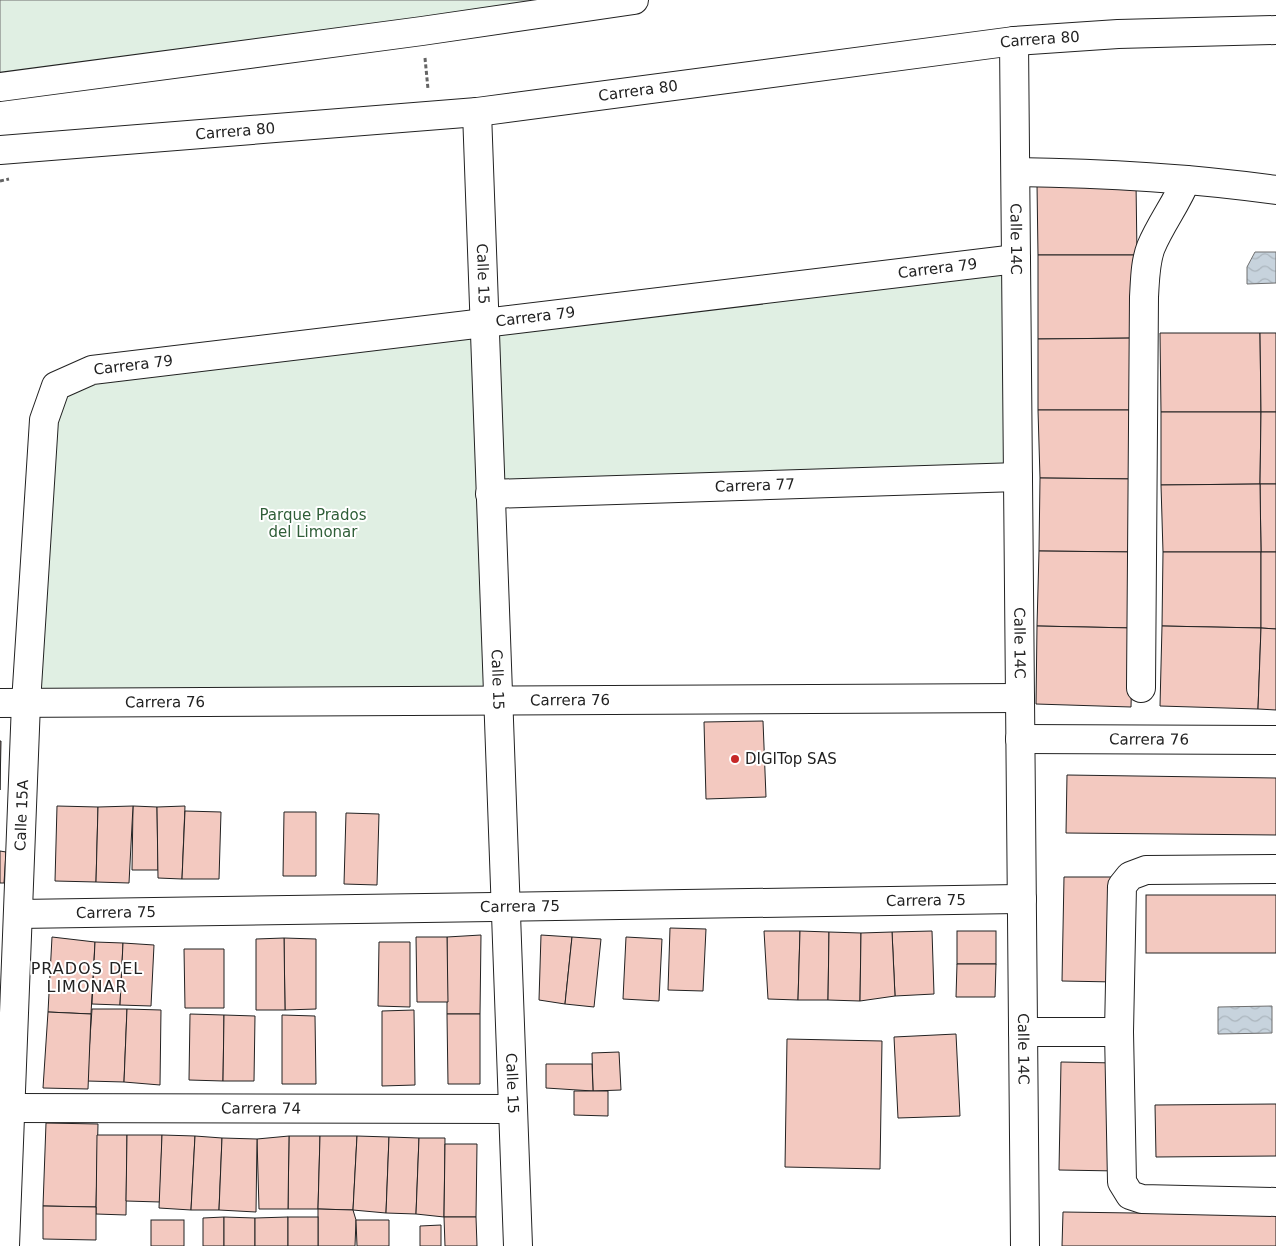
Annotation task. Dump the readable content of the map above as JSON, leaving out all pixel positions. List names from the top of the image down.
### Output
{
  "streets": {
    "street": [
      "Carrera 80",
      "Calle 14C",
      "Carrera 79",
      "Calle 15",
      "Carrera 77",
      "Carrera 76",
      "Calle 15A",
      "Carrera 75",
      "Carrera 74"
    ]
  },
  "crossings": [
    ["Carrera 80", "Calle 14C"],
    ["Carrera 80", "Calle 15"],
    ["Calle 14C", "Carrera 79"],
    ["Calle 14C", "Carrera 77"],
    ["Calle 14C", "Carrera 76"],
    ["Calle 14C", "Carrera 75"],
    ["Carrera 79", "Calle 15"],
    ["Carrera 79", "Calle 15A"],
    ["Calle 15", "Carrera 77"],
    ["Calle 15", "Carrera 76"],
    ["Calle 15", "Carrera 75"],
    ["Calle 15", "Carrera 74"],
    ["Carrera 76", "Calle 15A"],
    ["Calle 15A", "Carrera 75"],
    ["Calle 15A", "Carrera 74"]
  ],
  "districts": ["PRADOS DEL LIMONAR"],
  "parks": ["Parque Prados del Limonar"],
  "places": ["DIGITop SAS"]
}
